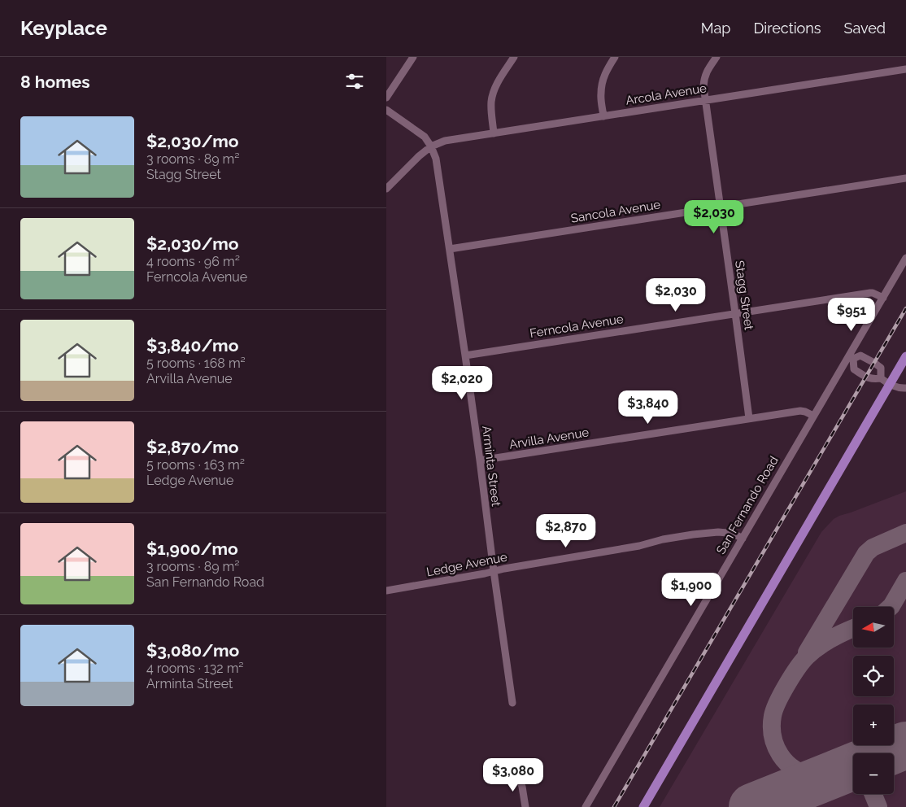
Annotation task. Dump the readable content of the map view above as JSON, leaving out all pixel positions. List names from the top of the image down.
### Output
{
  "streets": {
    "street": [
      "Arcola Avenue",
      "Sancola Avenue",
      "Stagg Street",
      "Ferncola Avenue",
      "Arvilla Avenue",
      "Arminta Street",
      "San Fernando Road",
      "Ledge Avenue"
    ]
  },
  "crossings": [
    ["Arcola Avenue", "Stagg Street"],
    ["Arcola Avenue", "Arminta Street"],
    ["Sancola Avenue", "Stagg Street"],
    ["Sancola Avenue", "Arminta Street"],
    ["Stagg Street", "Ferncola Avenue"],
    ["Stagg Street", "Arvilla Avenue"],
    ["Ferncola Avenue", "Arminta Street"],
    ["Ferncola Avenue", "San Fernando Road"],
    ["Arvilla Avenue", "Arminta Street"],
    ["Arvilla Avenue", "San Fernando Road"],
    ["Arminta Street", "Ledge Avenue"],
    ["San Fernando Road", "Ledge Avenue"]
  ],
  "north": "left",
  "page": {
    "header": "Keyplace",
    "nav": ["Map", "Directions", "Saved"],
    "heading": "8 homes",
    "list": [
      {
        "name": "$2,030/mo",
        "note": "3 rooms · 89 m² · Stagg Street"
      },
      {
        "name": "$2,030/mo",
        "note": "4 rooms · 96 m² · Ferncola Avenue"
      },
      {
        "name": "$3,840/mo",
        "note": "5 rooms · 168 m² · Arvilla Avenue"
      },
      {
        "name": "$2,870/mo",
        "note": "5 rooms · 163 m² · Ledge Avenue"
      },
      {
        "name": "$1,900/mo",
        "note": "3 rooms · 89 m² · San Fernando Road"
      },
      {
        "name": "$3,080/mo",
        "note": "4 rooms · 132 m² · Arminta Street"
      }
    ],
    "price": [
      "$2,030",
      "$2,030",
      "$951",
      "$2,020",
      "$3,840",
      "$2,870",
      "$1,900",
      "$3,080"
    ],
    "map_buttons": ["+", "−"]
  }
}
